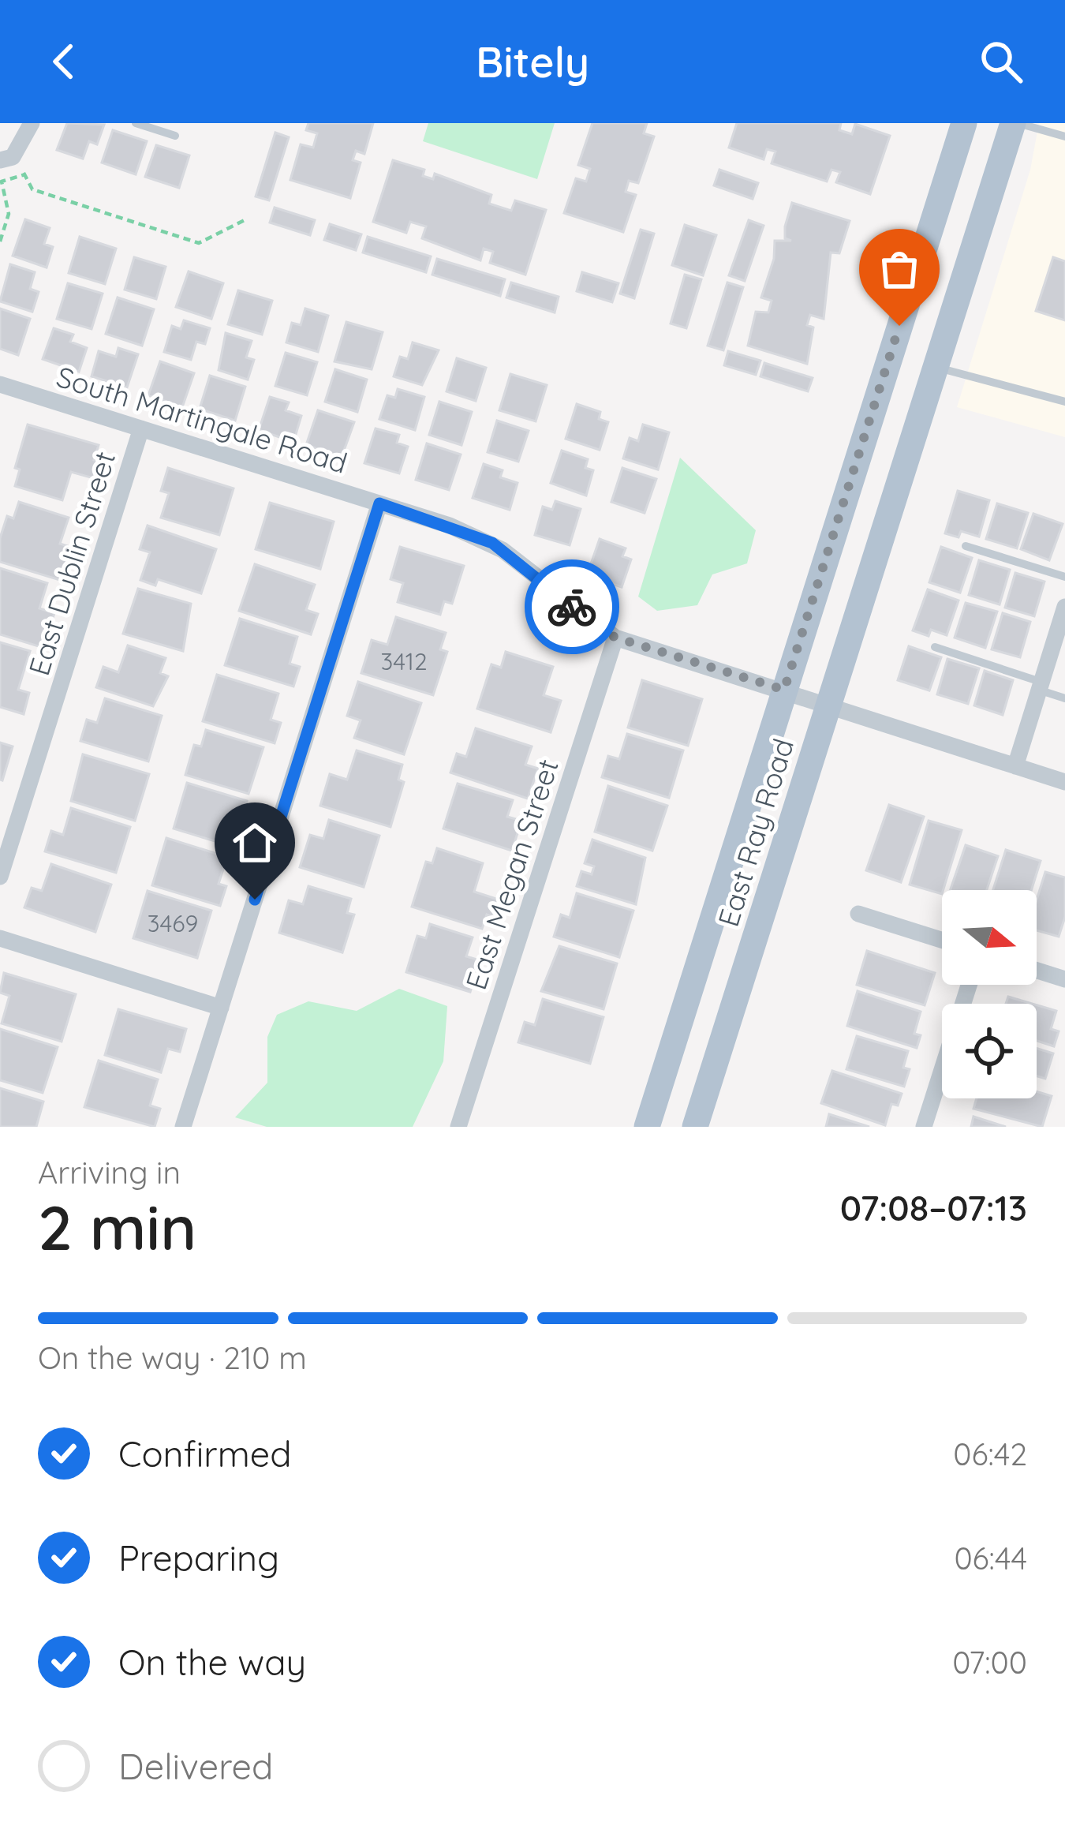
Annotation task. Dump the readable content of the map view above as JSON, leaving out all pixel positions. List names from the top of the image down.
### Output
{
  "streets": {
    "main road": ["East Ray Road"],
    "street": ["South Martingale Road", "East Dublin Street", "East Megan Street"]
  },
  "crossings": [
    ["South Martingale Road", "East Dublin Street"],
    ["South Martingale Road", "East Ray Road"],
    ["South Martingale Road", "East Megan Street"]
  ],
  "house_numbers": ["3412", "3469"],
  "north": "right",
  "page": {
    "header": "Bitely",
    "heading": ["2 min", "Arriving in", "07:08–07:13"],
    "bar": "On the way · 210 m",
    "list": [
      ["Confirmed", "06:42"],
      ["Preparing", "06:44"],
      ["On the way", "07:00"],
      "Delivered"
    ]
  }
}
